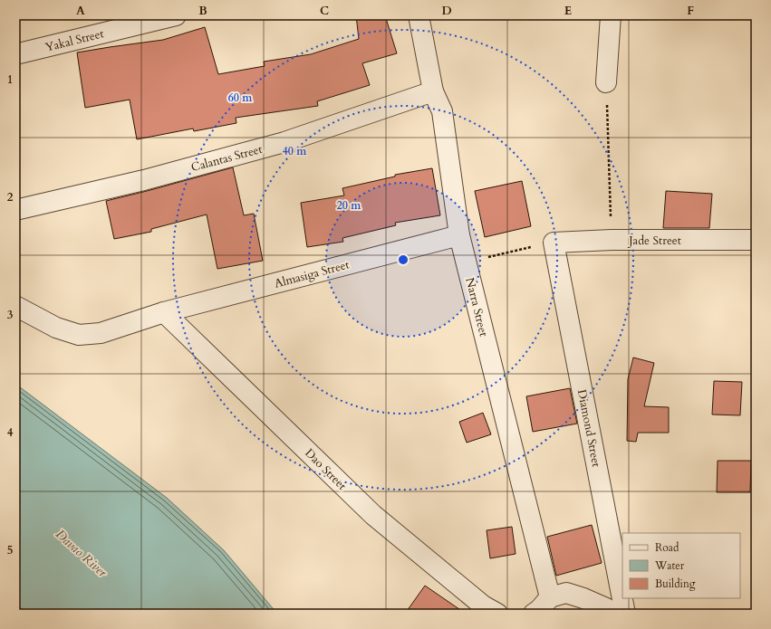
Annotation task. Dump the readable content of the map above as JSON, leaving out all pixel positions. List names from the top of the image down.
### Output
{
  "streets": {
    "street": [
      "Yakal Street",
      "Calantas Street",
      "Jade Street",
      "Almasiga Street",
      "Narra Street",
      "Diamond Street",
      "Dao Street"
    ]
  },
  "crossings": [
    ["Calantas Street", "Narra Street"],
    ["Jade Street", "Diamond Street"],
    ["Almasiga Street", "Narra Street"],
    ["Almasiga Street", "Dao Street"]
  ],
  "water": ["Davao River"],
  "legend": ["Road", "Water", "Building"],
  "grid": {
    "columns": [
      "A",
      "B",
      "C",
      "D",
      "E",
      "F"
    ],
    "rows": [
      "1",
      "2",
      "3",
      "4",
      "5"
    ]
  },
  "rings": ["60 m", "40 m", "20 m"]
}
